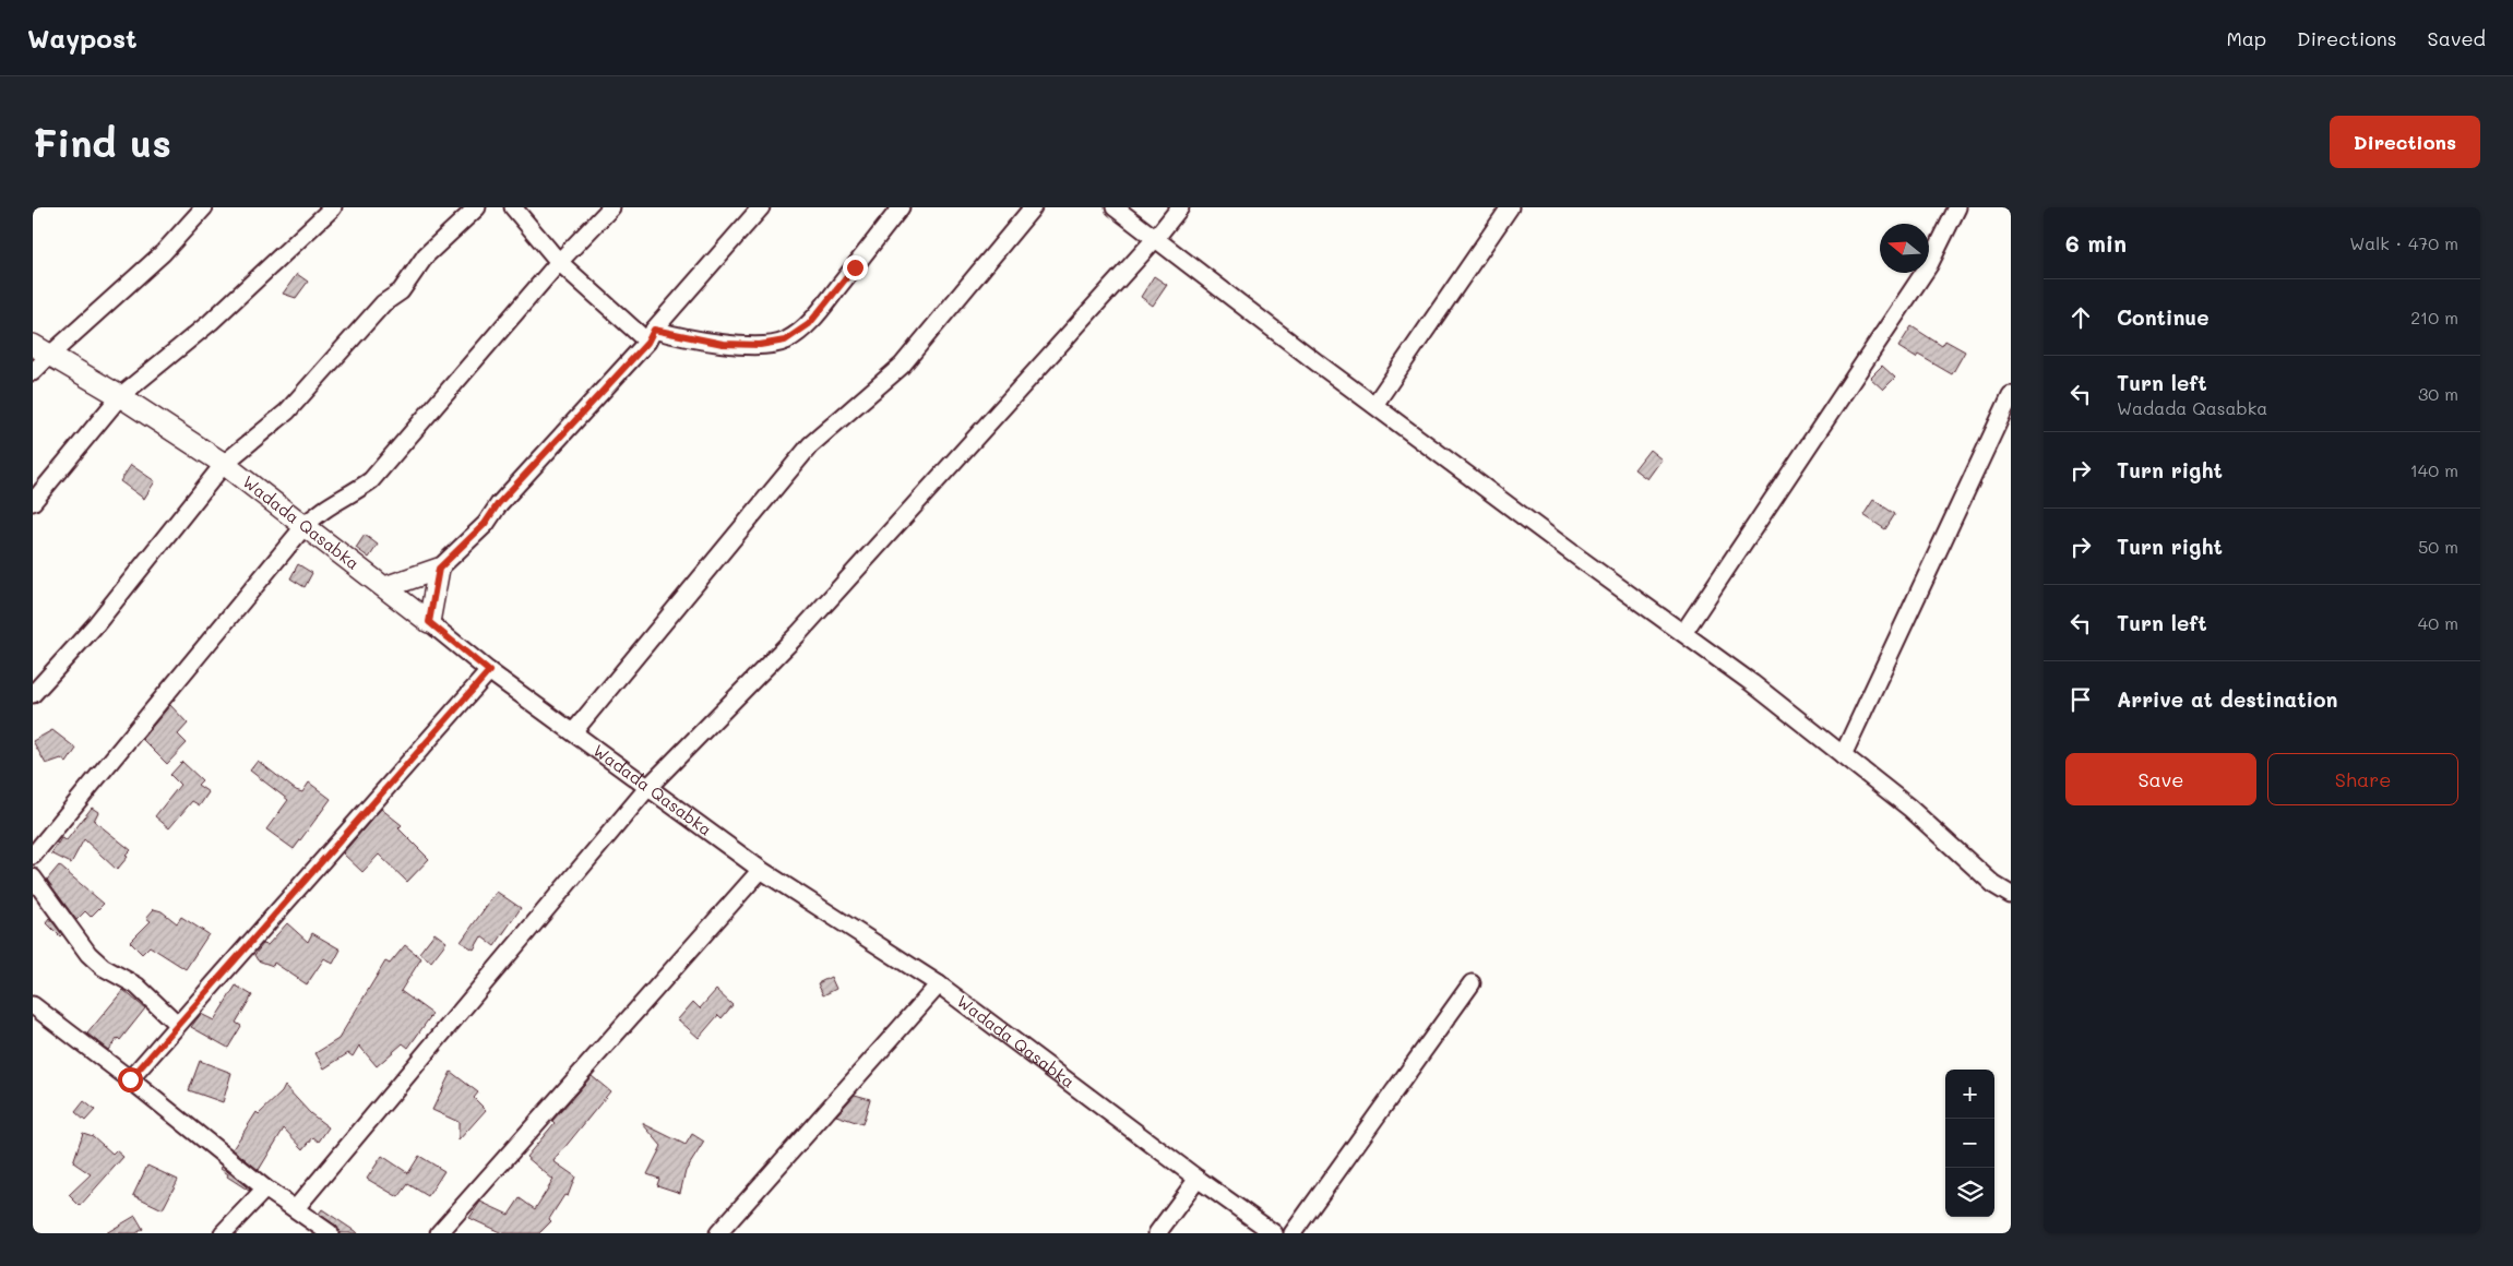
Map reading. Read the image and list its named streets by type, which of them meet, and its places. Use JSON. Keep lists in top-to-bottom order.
{
  "streets": {
    "street": ["Wadada Qasabka"]
  },
  "north": "left",
  "page": {
    "header": "Waypost",
    "nav": ["Map", "Directions", "Saved"],
    "buttons": [
      "Directions",
      ["Save", "Share"]
    ],
    "title": "Find us",
    "heading": ["6 min", "Walk · 470 m"],
    "list": [
      ["Continue", "210 m"],
      ["Turn left", "Wadada Qasabka", "30 m"],
      ["Turn right", "140 m"],
      ["Turn right", "50 m"],
      ["Turn left", "40 m"],
      "Arrive at destination"
    ],
    "map_buttons": ["+", "−"]
  }
}
